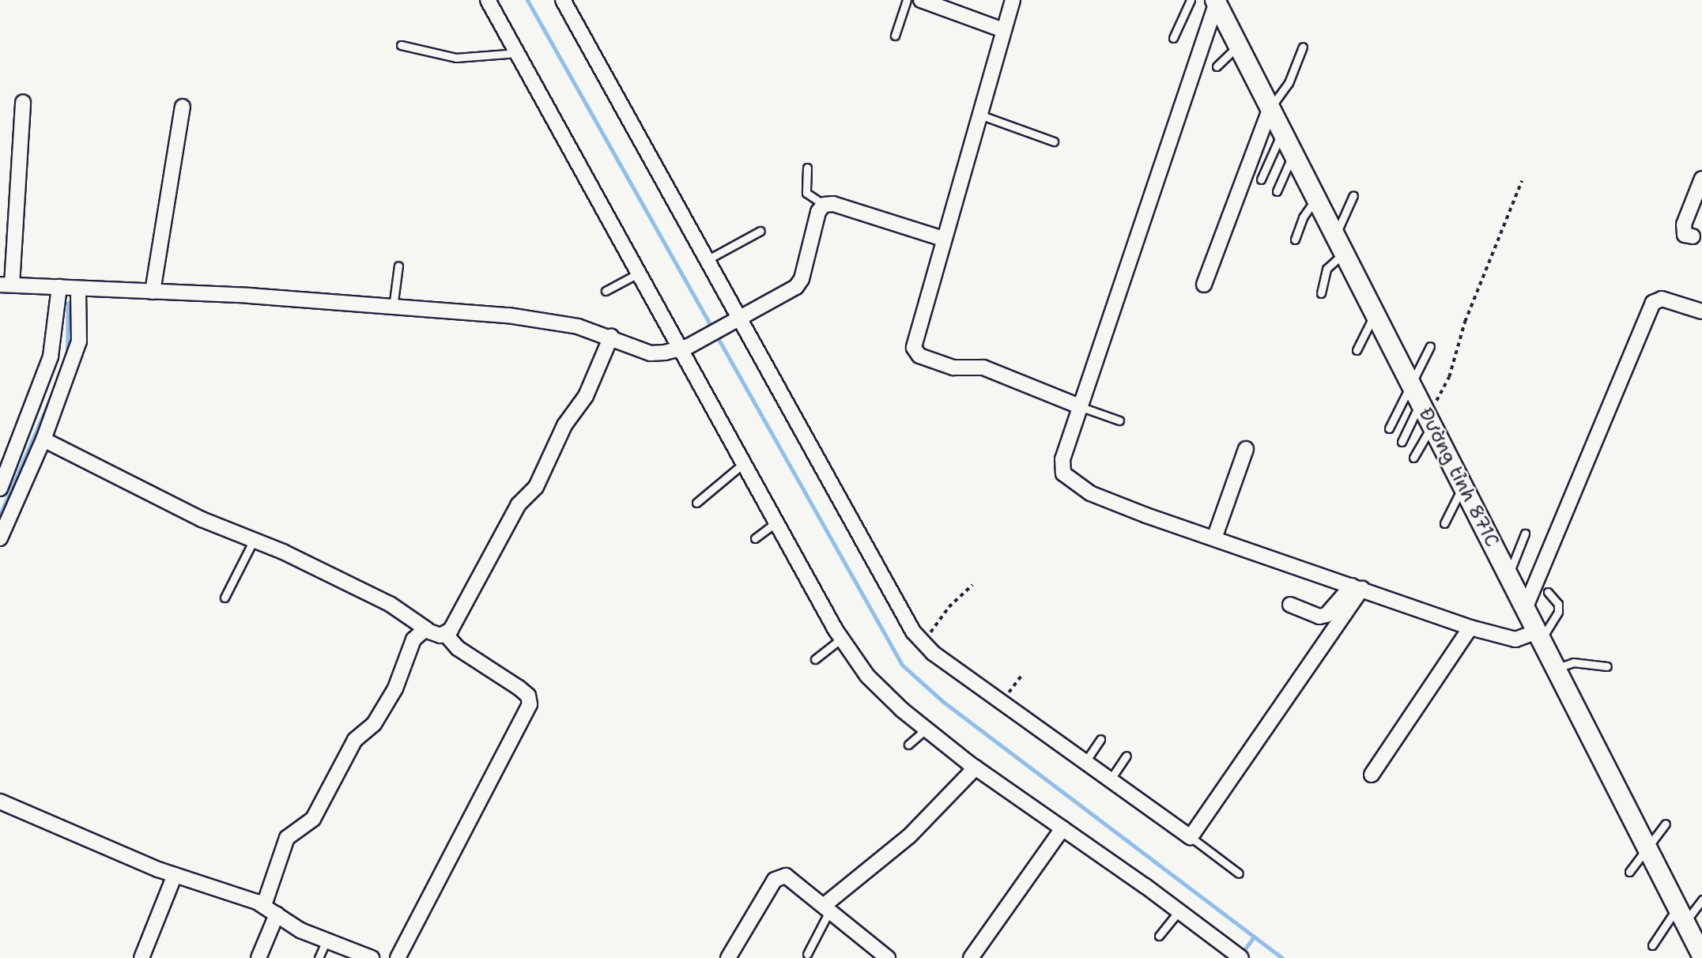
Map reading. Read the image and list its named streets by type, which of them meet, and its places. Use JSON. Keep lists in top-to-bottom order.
{
  "streets": {
    "main road": ["Đường tỉnh 871C"]
  }
}
